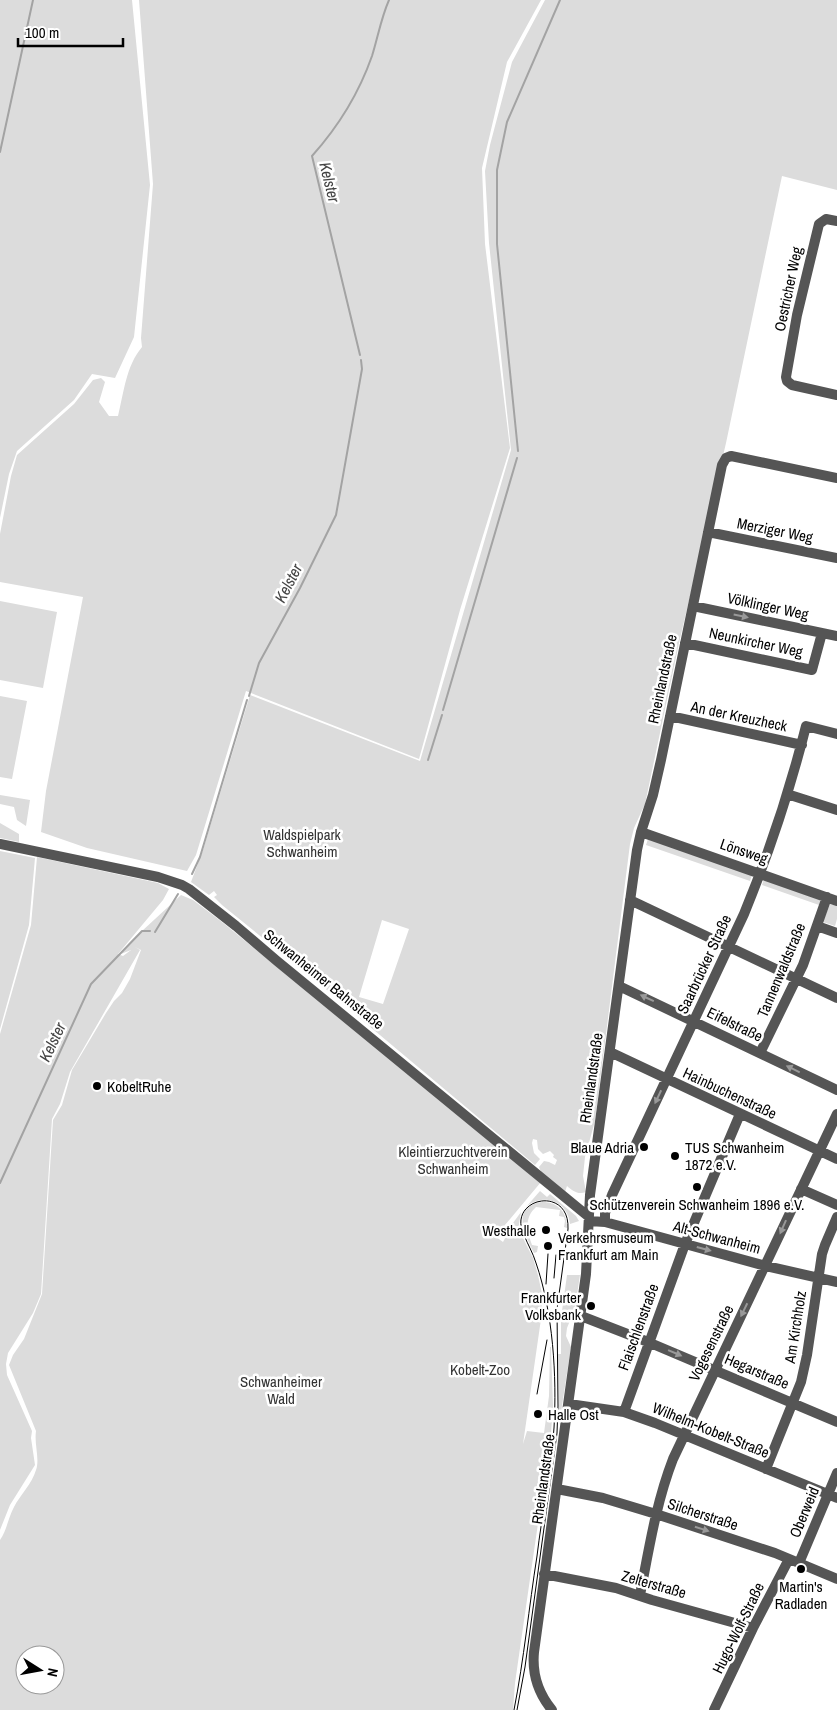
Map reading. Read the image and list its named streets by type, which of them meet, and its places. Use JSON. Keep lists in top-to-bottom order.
{
  "streets": {
    "street": [
      "Oestricher Weg",
      "Merziger Weg",
      "Völklinger Weg",
      "Neunkircher Weg",
      "Rheinlandstraße",
      "An der Kreuzheck",
      "Lönsweg",
      "Saarbrücker Straße",
      "Tannenwaldstraße",
      "Schwanheimer Bahnstraße",
      "Eifelstraße",
      "Hainbuchenstraße",
      "Alt-Schwanheim",
      "Flaischlenstraße",
      "Am Kirchholz",
      "Vogesenstraße",
      "Hegarstraße",
      "Wilhelm-Kobelt-Straße",
      "Oberweid",
      "Silcherstraße",
      "Zelterstraße",
      "Hugo-Wolf-Straße"
    ]
  },
  "crossings": [
    ["Merziger Weg", "Rheinlandstraße"],
    ["Völklinger Weg", "Neunkircher Weg"],
    ["Völklinger Weg", "Rheinlandstraße"],
    ["Neunkircher Weg", "Rheinlandstraße"],
    ["Rheinlandstraße", "An der Kreuzheck"],
    ["Rheinlandstraße", "Lönsweg"],
    ["Rheinlandstraße", "Schwanheimer Bahnstraße"],
    ["Rheinlandstraße", "Eifelstraße"],
    ["Rheinlandstraße", "Hainbuchenstraße"],
    ["Rheinlandstraße", "Alt-Schwanheim"],
    ["Rheinlandstraße", "Hegarstraße"],
    ["Rheinlandstraße", "Wilhelm-Kobelt-Straße"],
    ["Rheinlandstraße", "Silcherstraße"],
    ["Rheinlandstraße", "Zelterstraße"],
    ["An der Kreuzheck", "Saarbrücker Straße"],
    ["Lönsweg", "Saarbrücker Straße"],
    ["Lönsweg", "Tannenwaldstraße"],
    ["Saarbrücker Straße", "Eifelstraße"],
    ["Saarbrücker Straße", "Hainbuchenstraße"],
    ["Saarbrücker Straße", "Alt-Schwanheim"],
    ["Tannenwaldstraße", "Eifelstraße"],
    ["Schwanheimer Bahnstraße", "Alt-Schwanheim"],
    ["Hainbuchenstraße", "Flaischlenstraße"],
    ["Hainbuchenstraße", "Vogesenstraße"],
    ["Alt-Schwanheim", "Flaischlenstraße"],
    ["Alt-Schwanheim", "Am Kirchholz"],
    ["Alt-Schwanheim", "Vogesenstraße"],
    ["Flaischlenstraße", "Hegarstraße"],
    ["Flaischlenstraße", "Wilhelm-Kobelt-Straße"],
    ["Am Kirchholz", "Hegarstraße"],
    ["Am Kirchholz", "Wilhelm-Kobelt-Straße"],
    ["Vogesenstraße", "Hegarstraße"],
    ["Vogesenstraße", "Wilhelm-Kobelt-Straße"],
    ["Vogesenstraße", "Silcherstraße"],
    ["Vogesenstraße", "Zelterstraße"],
    ["Wilhelm-Kobelt-Straße", "Oberweid"],
    ["Oberweid", "Silcherstraße"],
    ["Oberweid", "Hugo-Wolf-Straße"],
    ["Silcherstraße", "Hugo-Wolf-Straße"],
    ["Zelterstraße", "Hugo-Wolf-Straße"]
  ],
  "one_way": ["Völklinger Weg", "Vogesenstraße", "Silcherstraße"],
  "water": ["Kelster"],
  "parks": [
    "Waldspielpark Schwanheim",
    "Kleintierzuchtverein Schwanheim",
    "Kobelt-Zoo",
    "Schwanheimer Wald"
  ],
  "places": [
    "KobeltRuhe",
    "Blaue Adria",
    "TUS Schwanheim 1872 e.V.",
    "Schützenverein Schwanheim 1896 e.V.",
    "Westhalle",
    "Verkehrsmuseum Frankfurt am Main",
    "Frankfurter Volksbank",
    "Halle Ost",
    "Martin's Radladen"
  ],
  "scale_bar": "100 m",
  "north": "right"
}
